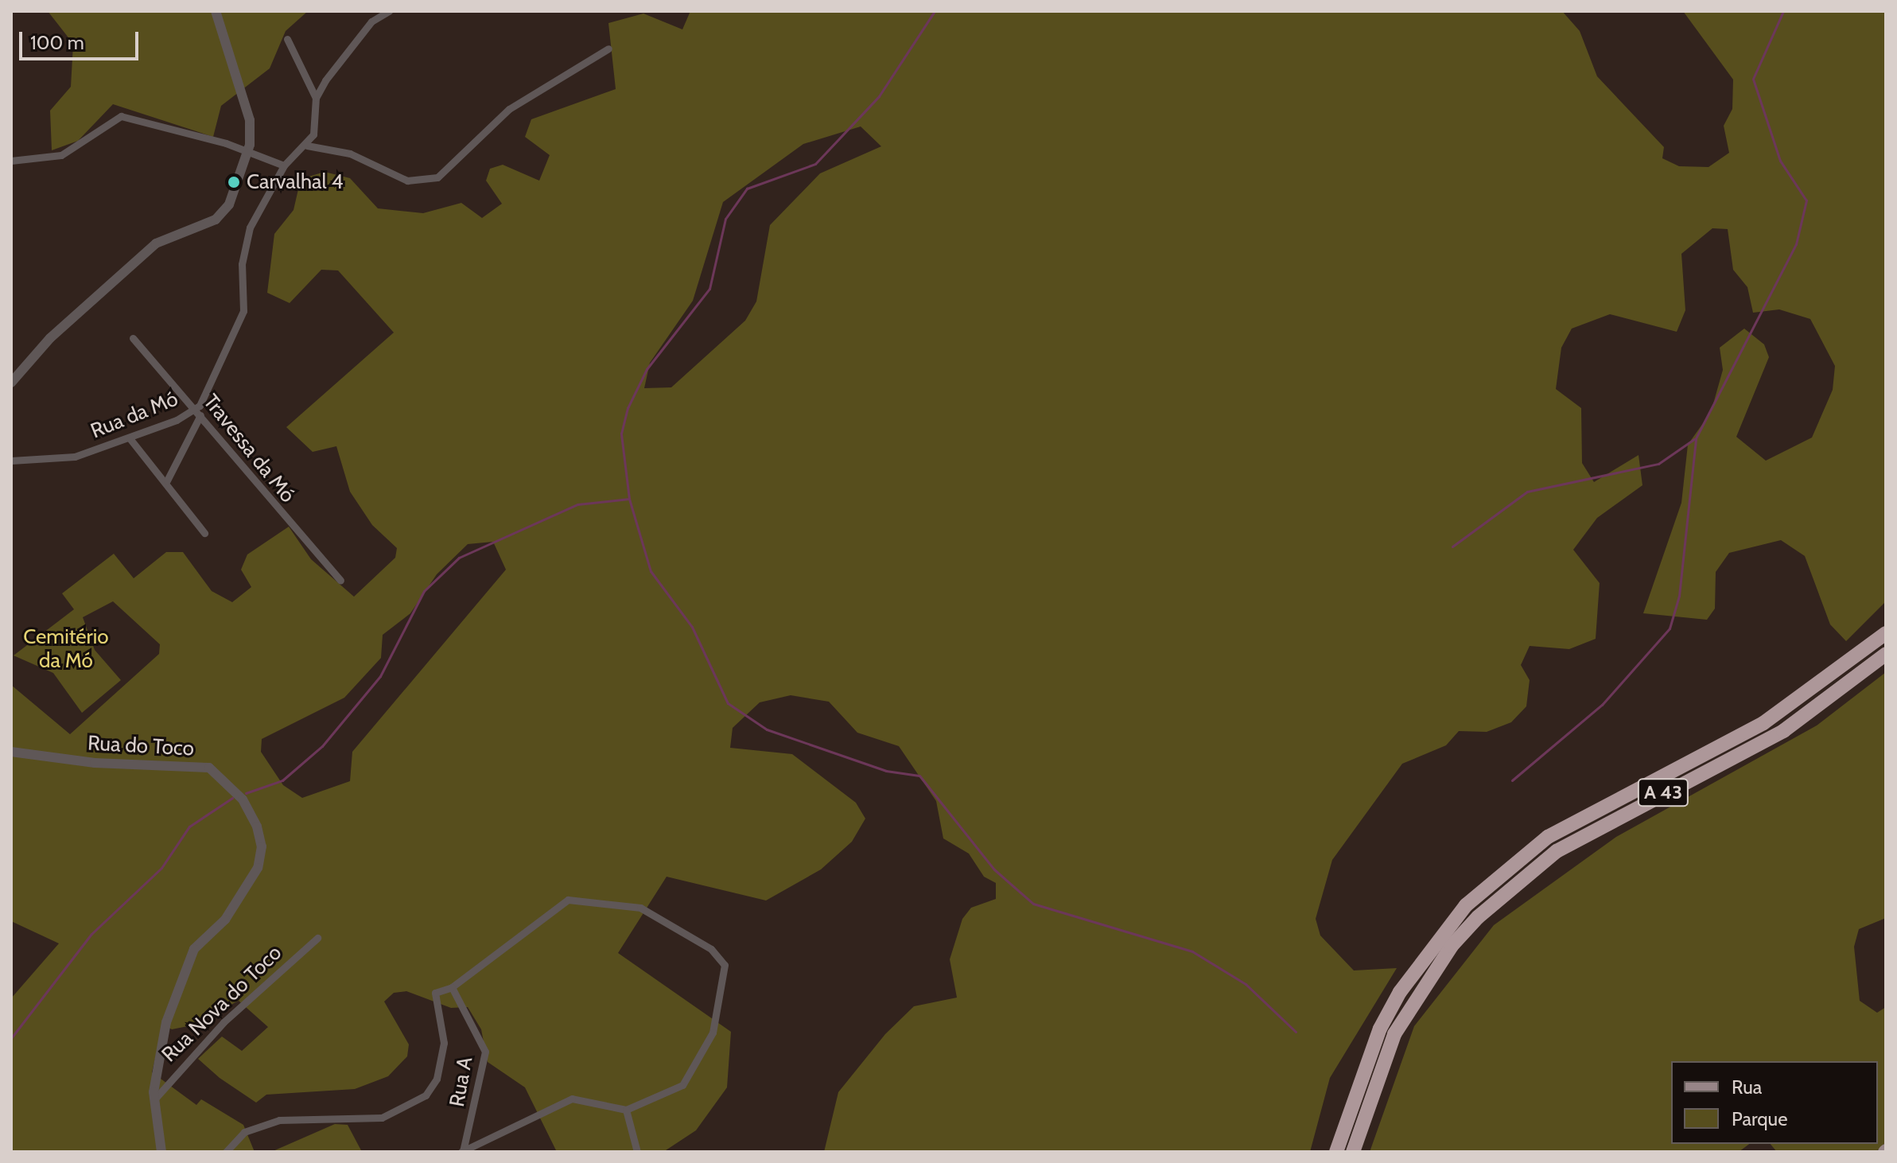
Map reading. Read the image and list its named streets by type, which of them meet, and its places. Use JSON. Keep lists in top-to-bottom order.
{
  "streets": {
    "highway": ["A 43"],
    "street": [
      "Rua da Mó",
      "Travessa da Mó",
      "Rua do Toco",
      "Rua Nova do Toco",
      "Rua A"
    ]
  },
  "crossings": [
    ["Rua da Mó", "Travessa da Mó"],
    ["Rua do Toco", "Rua Nova do Toco"]
  ],
  "parks": ["Cemitério da Mó"],
  "places": ["Carvalhal 4"],
  "legend": ["Rua", "Parque"],
  "scale_bar": "100 m"
}
